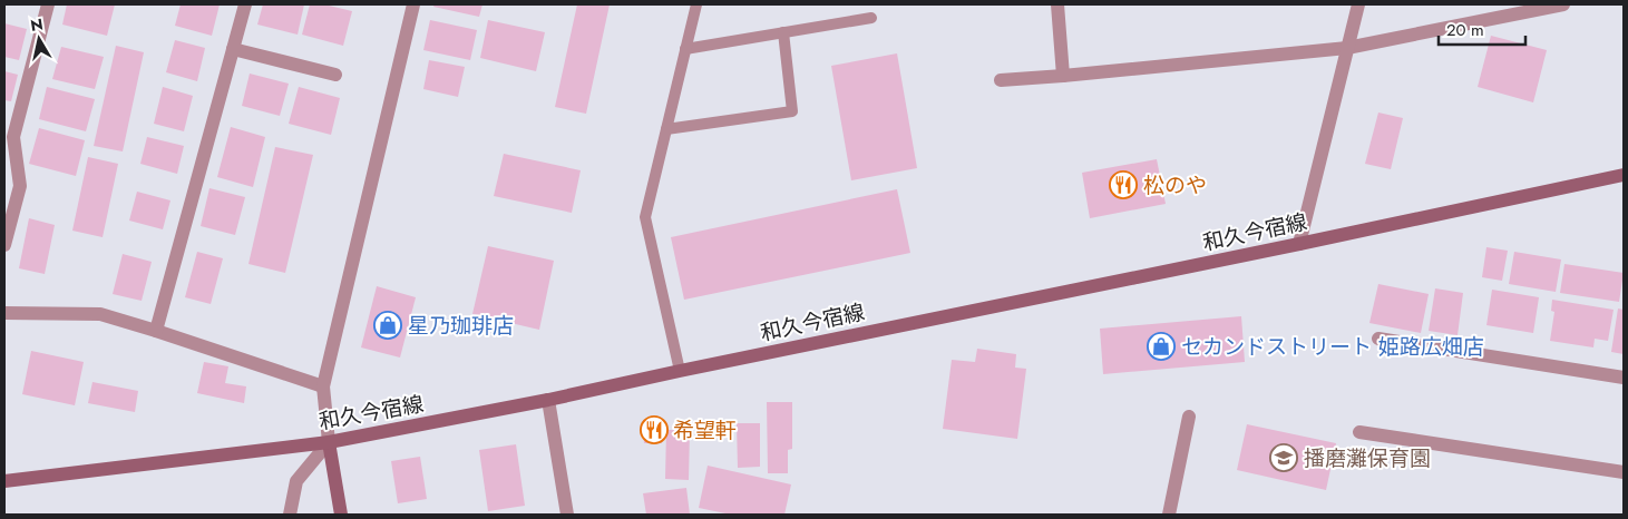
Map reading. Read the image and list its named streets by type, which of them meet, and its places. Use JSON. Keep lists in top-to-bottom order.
{
  "streets": {
    "main road": ["和久今宿線"]
  },
  "places": {
    "restaurant": ["松のや", "希望軒"],
    "shop": ["星乃珈琲店", "セカンドストリート 姫路広畑店"],
    "school or university": ["播磨灘保育園"]
  },
  "scale_bar": "20 m",
  "north": "top"
}
